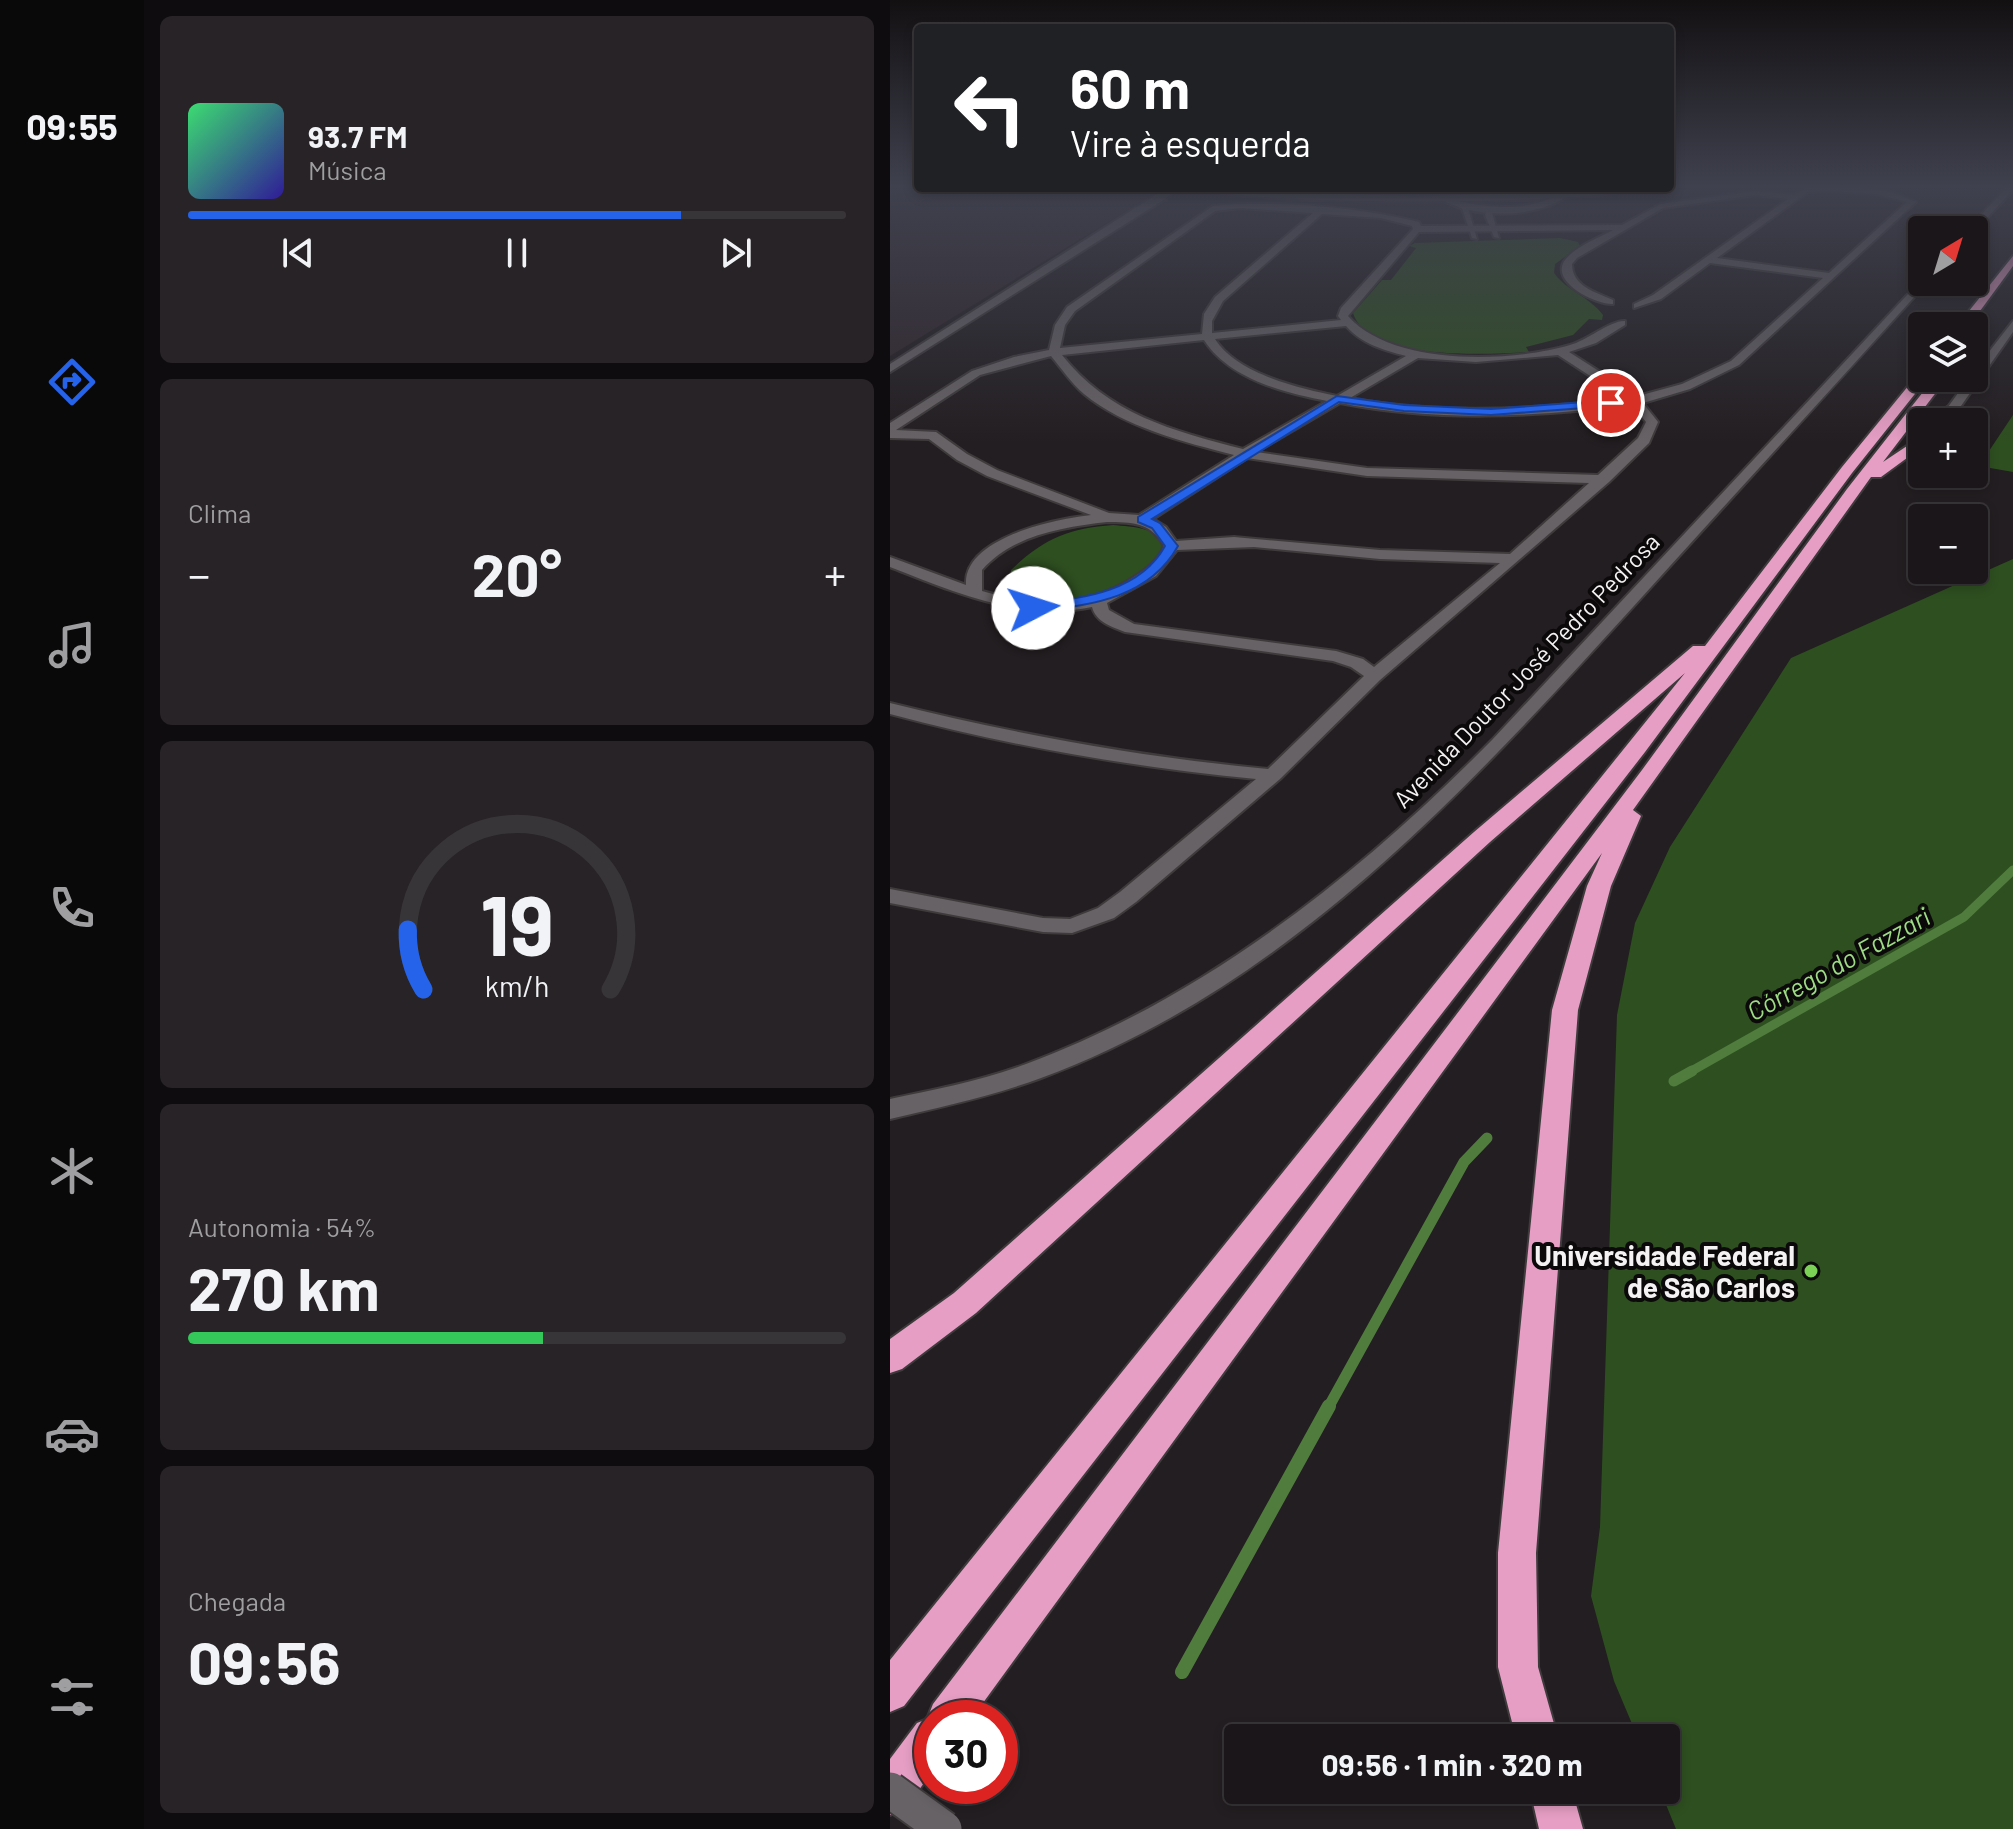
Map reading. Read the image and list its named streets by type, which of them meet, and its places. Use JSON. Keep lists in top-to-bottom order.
{
  "streets": {
    "street": ["Avenida Doutor José Pedro Pedrosa"]
  },
  "water": ["Córrego do Fazzari"],
  "places": ["Universidade Federal de São Carlos"],
  "north": "top right",
  "page": {
    "tabs": "09:55",
    "turn": ["60 m", "Vire à esquerda"],
    "song": ["93.7 FM", "Música"],
    "map_buttons": ["+", "−"],
    "tile": [
      "Clima",
      ["Autonomia · 54%", "270 km"],
      ["Chegada", "09:56"]
    ],
    "heat": ["−", "20°", "+"],
    "limit": "30",
    "trip": "09:56 · 1 min · 320 m",
    "gauge": ["19", "km/h"]
  }
}
